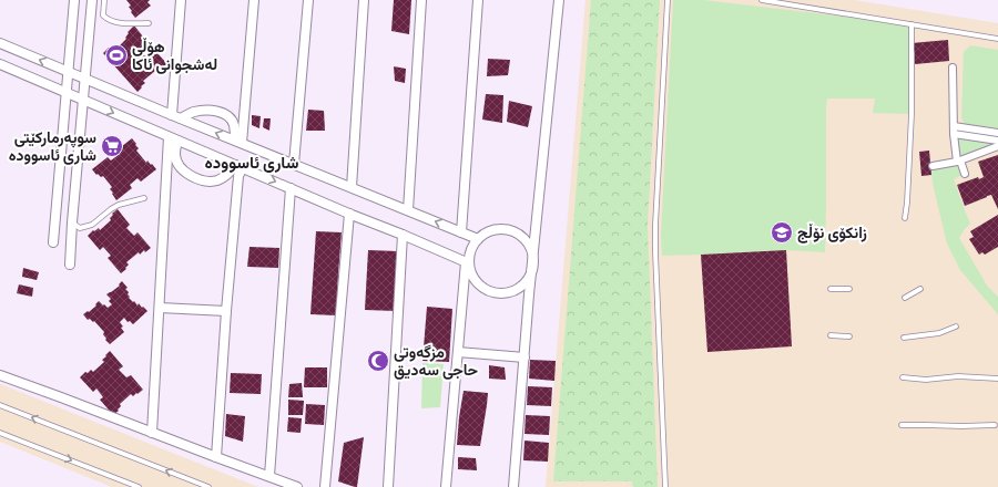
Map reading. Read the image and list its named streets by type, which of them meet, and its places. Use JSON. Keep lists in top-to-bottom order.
{
  "districts": ["شاری ئاسوودە"],
  "places": {
    "sports": ["هۆڵی لەشجوانی ئاکا"],
    "supermarket": ["سوپەرمارکێتی شاری ئاسوودە"],
    "school or university": ["زانکۆی نۆڵج"],
    "mosque": ["مزگەوتی حاجی سەدیق"]
  }
}
